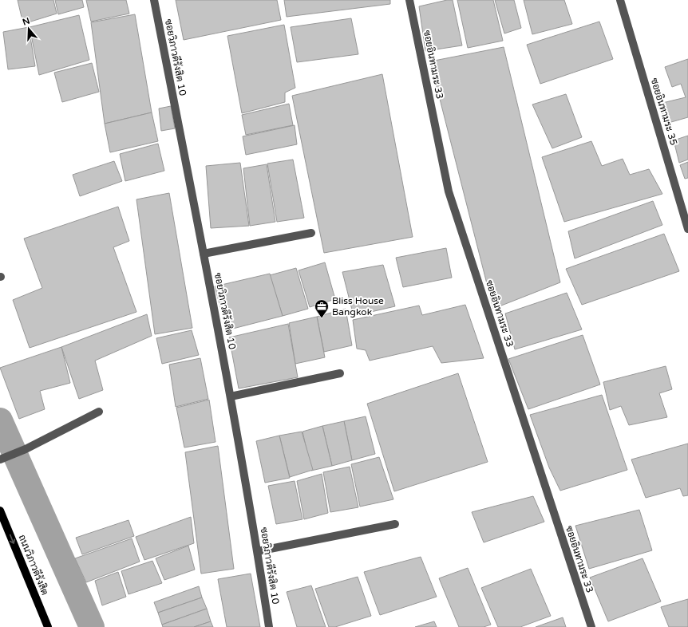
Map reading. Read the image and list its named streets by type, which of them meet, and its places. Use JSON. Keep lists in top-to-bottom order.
{
  "streets": {
    "main road": ["ถนนวิภาวดีรังสิต"],
    "street": ["ซอยวิภาวดีรังสิต 10", "ซอยอินทามระ 33", "ซอยอินทามระ 35"]
  },
  "one_way": ["ถนนวิภาวดีรังสิต"],
  "places": {
    "office": ["Bliss House Bangkok"]
  },
  "north": "top"
}
